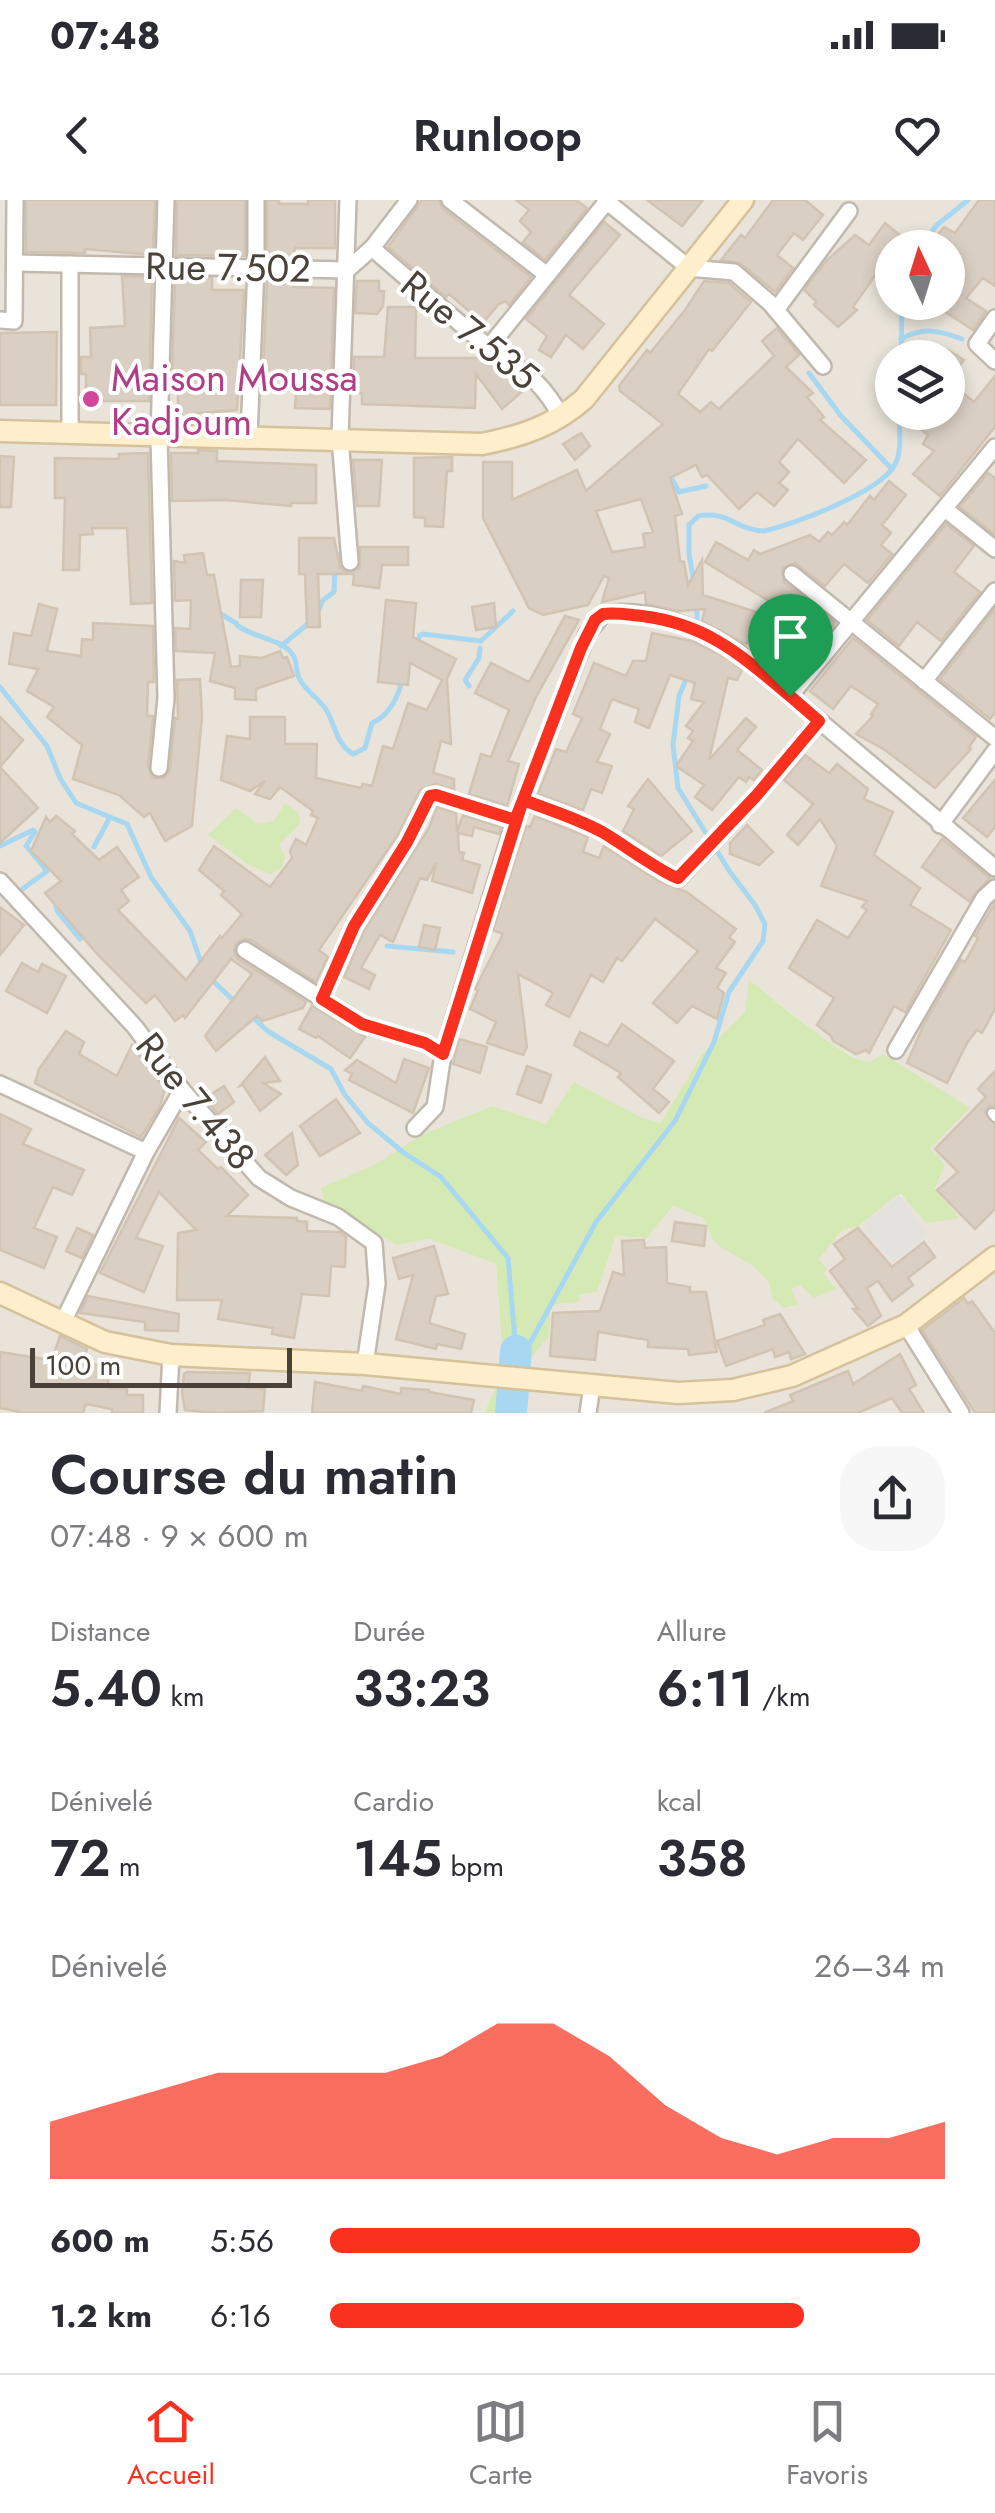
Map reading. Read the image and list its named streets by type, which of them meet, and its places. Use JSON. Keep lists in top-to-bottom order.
{
  "streets": {
    "street": ["Rue 7.502", "Rue 7.535", "Rue 7.438"]
  },
  "crossings": [
    ["Rue 7.502", "Rue 7.535"]
  ],
  "places": ["Maison Moussa Kadjoum"],
  "scale_bar": "100 m",
  "north": "top",
  "page": {
    "status": "07:48",
    "header": "Runloop",
    "scale": "100 m",
    "heading": ["Course du matin", "07:48 · 9 × 600 m"],
    "stats": [
      ["Distance", "5.40 km"],
      ["Durée", "33:23"],
      ["Allure", "6:11 /km"],
      ["Dénivelé", "72 m"],
      ["Cardio", "145 bpm"],
      ["kcal", "358"]
    ],
    "chart": ["Dénivelé", "26–34 m"],
    "list": [
      {
        "name": "600 m",
        "note": "5:56"
      },
      {
        "name": "1.2 km",
        "note": "6:16"
      }
    ],
    "tabs": ["Accueil", "Carte", "Favoris"]
  }
}
